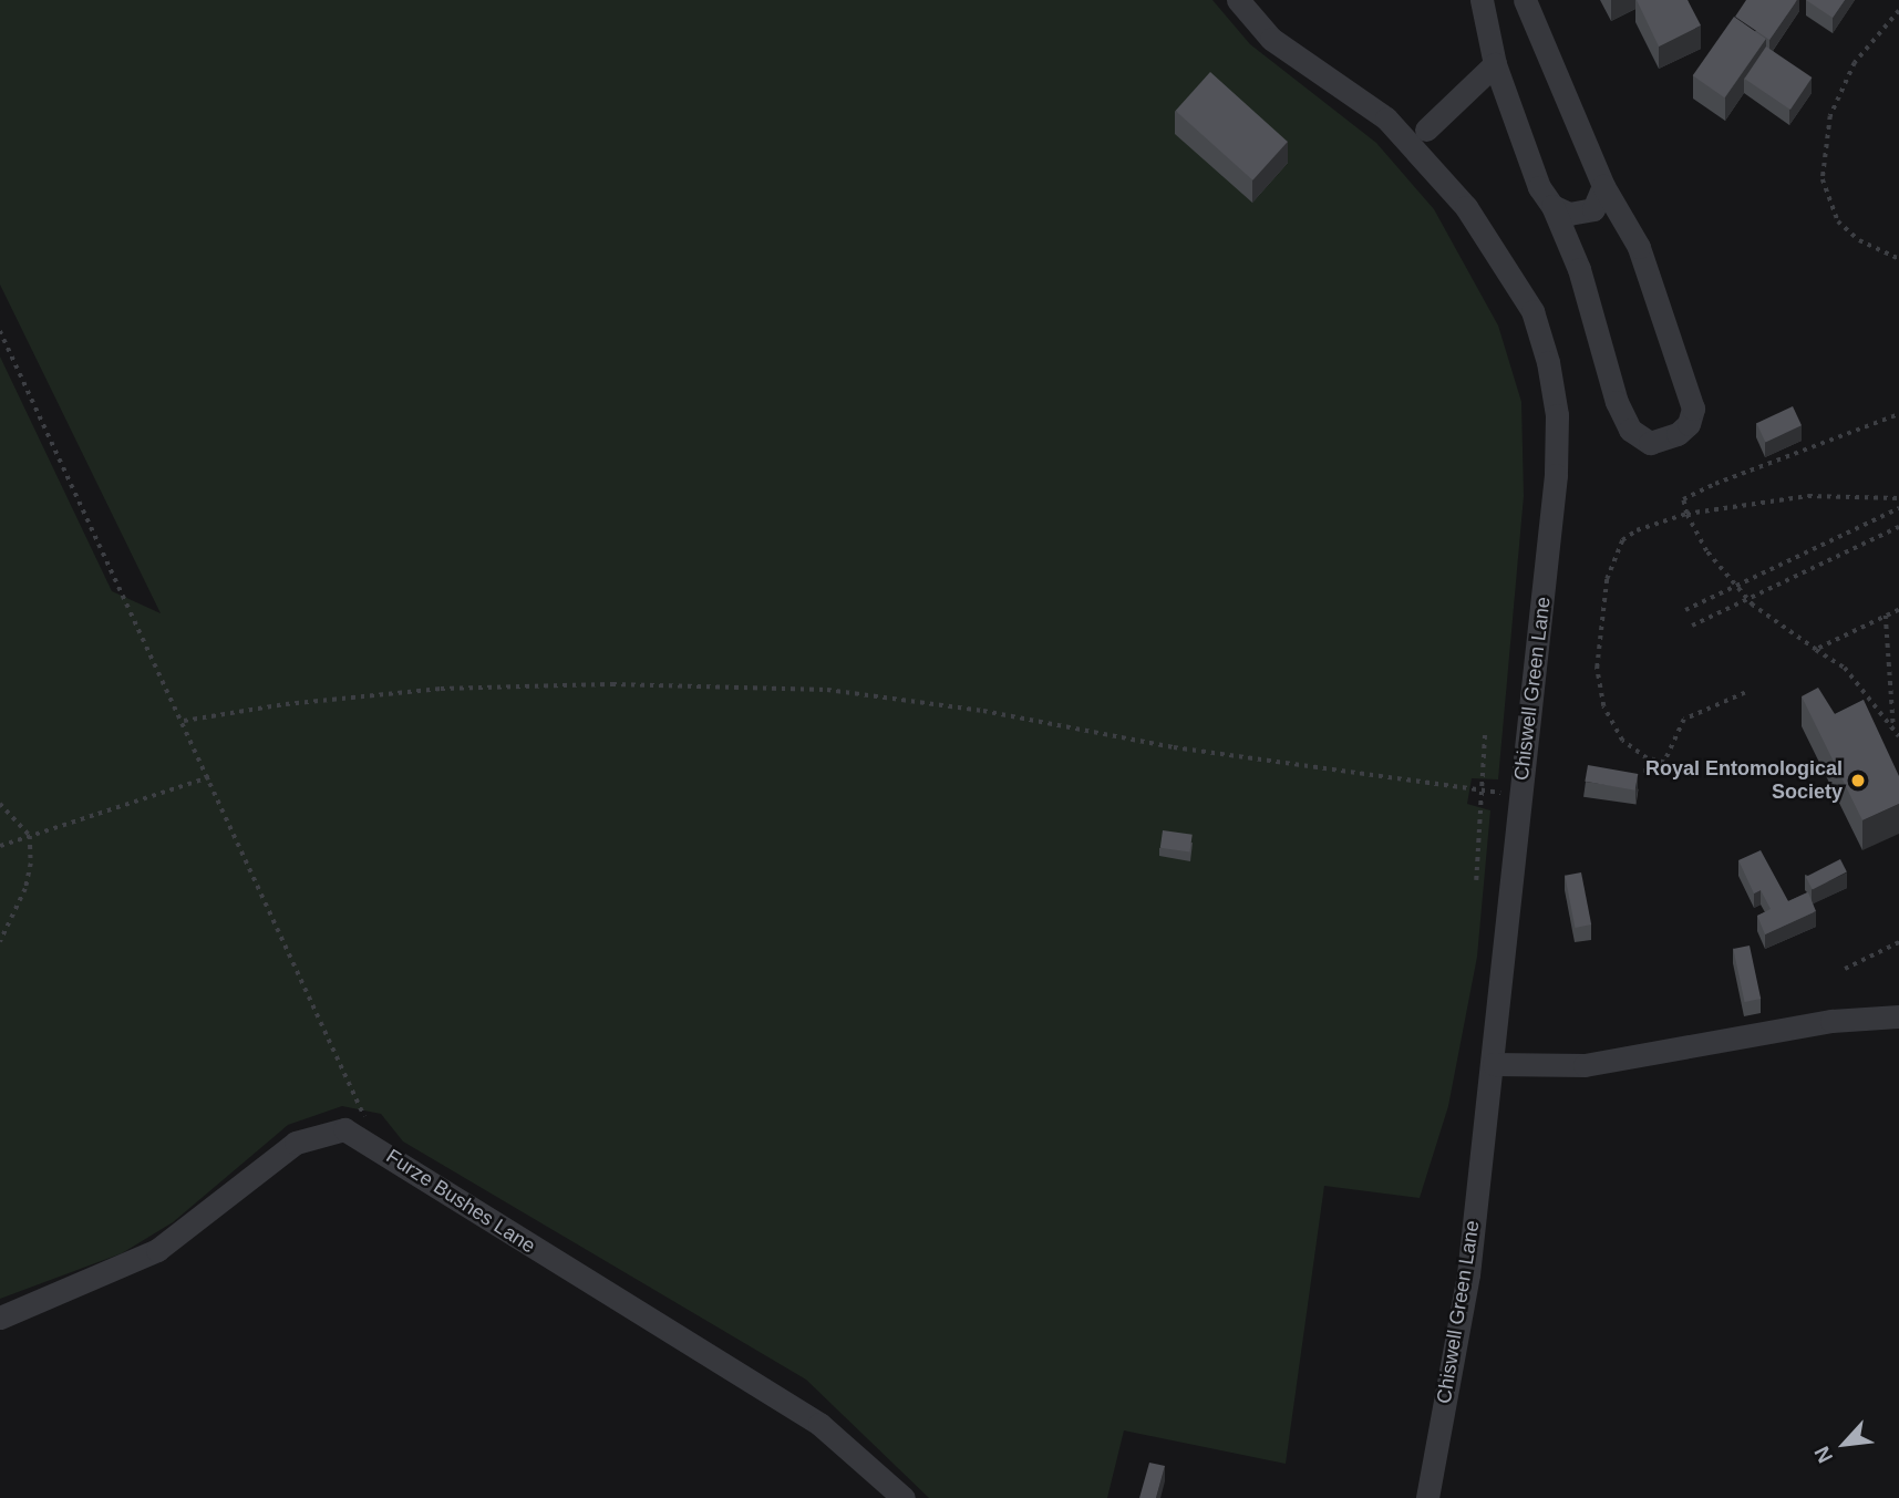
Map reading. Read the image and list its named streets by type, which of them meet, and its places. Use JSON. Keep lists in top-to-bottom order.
{
  "streets": {
    "street": ["Chiswell Green Lane", "Furze Bushes Lane"]
  },
  "places": ["Royal Entomological Society"],
  "north": "bottom left"
}
